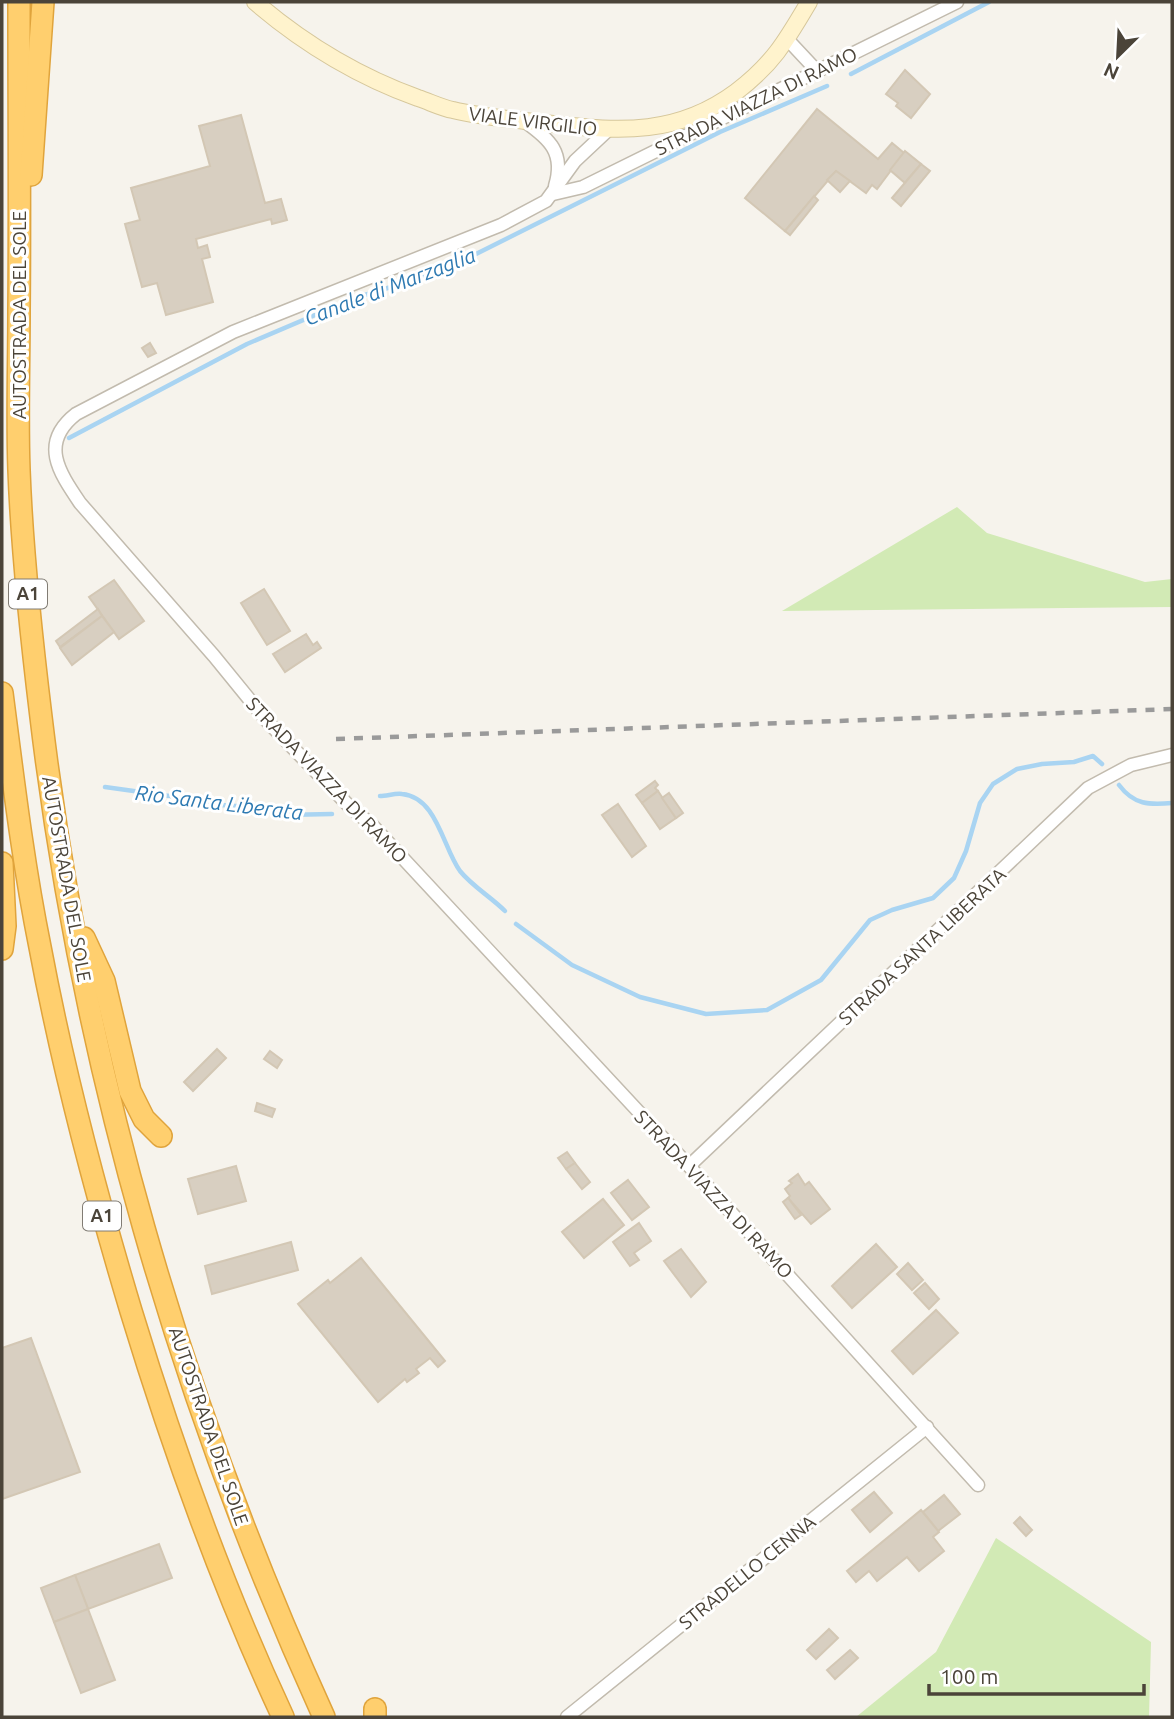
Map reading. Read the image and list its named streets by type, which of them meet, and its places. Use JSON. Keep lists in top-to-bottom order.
{
  "streets": {
    "highway": ["AUTOSTRADA DEL SOLE", "A1"],
    "street": [
      "STRADA VIAZZA DI RAMO",
      "VIALE VIRGILIO",
      "STRADA SANTA LIBERATA",
      "STRADELLO CENNA"
    ]
  },
  "crossings": [
    ["STRADA VIAZZA DI RAMO", "VIALE VIRGILIO"],
    ["STRADA VIAZZA DI RAMO", "STRADA SANTA LIBERATA"],
    ["STRADA VIAZZA DI RAMO", "STRADELLO CENNA"]
  ],
  "water": ["Canale di Marzaglia", "Rio Santa Liberata"],
  "scale_bar": "100 m",
  "north": "bottom left"
}
